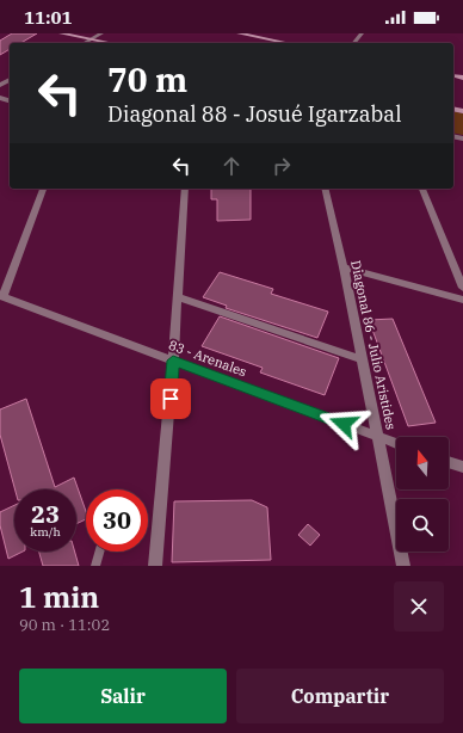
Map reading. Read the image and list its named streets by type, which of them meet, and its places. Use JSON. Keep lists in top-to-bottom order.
{
  "streets": {
    "street": ["Diagonal 86 - Julio Aristides", "83 - Arenales"]
  },
  "crossings": [
    ["Diagonal 86 - Julio Aristides", "83 - Arenales"]
  ],
  "north": "top",
  "page": {
    "status": "11:01",
    "turn": ["70 m", "Diagonal 88 - Josué Igarzabal"],
    "speed": "23 km/h",
    "limit": "30",
    "heading": ["1 min", "90 m · 11:02"],
    "buttons": ["Salir", "Compartir"]
  }
}
